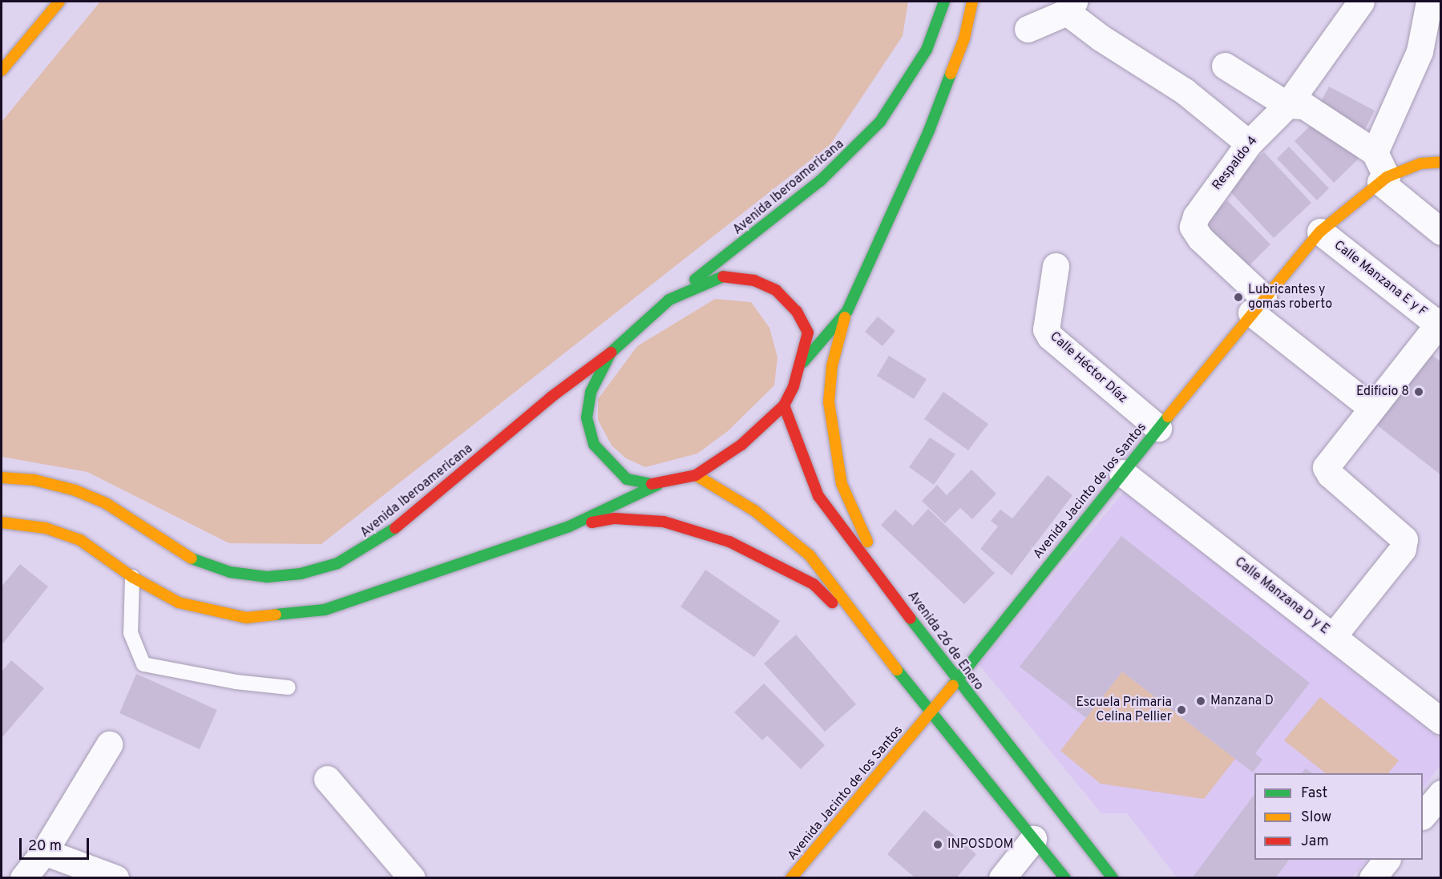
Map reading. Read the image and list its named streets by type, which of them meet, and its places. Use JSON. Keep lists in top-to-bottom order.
{
  "streets": {
    "street": [
      "Respaldo 4",
      "Avenida Iberoamericana",
      "Calle Manzana E y F",
      "Calle Héctor Díaz",
      "Avenida Jacinto de los Santos",
      "Calle Manzana D y E",
      "Avenida 26 de Enero"
    ]
  },
  "crossings": [
    ["Respaldo 4", "Avenida Jacinto de los Santos"],
    ["Calle Manzana E y F", "Avenida Jacinto de los Santos"],
    ["Calle Héctor Díaz", "Avenida Jacinto de los Santos"],
    ["Avenida Jacinto de los Santos", "Calle Manzana D y E"],
    ["Avenida Jacinto de los Santos", "Avenida 26 de Enero"]
  ],
  "places": [
    "Lubricantes y gomas roberto",
    "Edificio 8",
    "Manzana D",
    "Escuela Primaria Celina Pellier",
    "INPOSDOM"
  ],
  "legend": ["Fast", "Slow", "Jam"],
  "scale_bar": "20 m"
}
